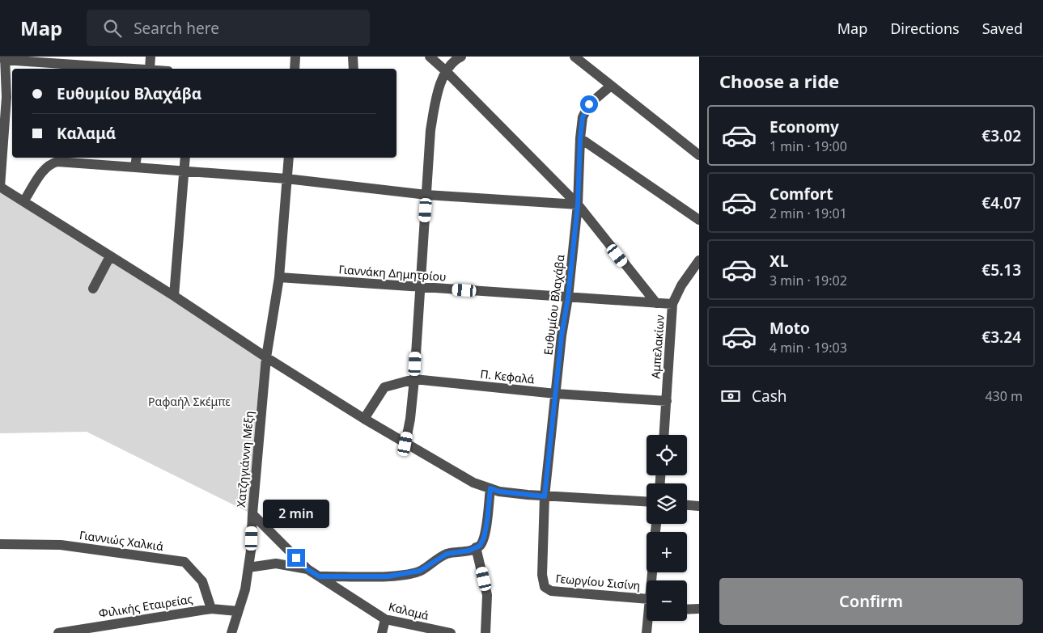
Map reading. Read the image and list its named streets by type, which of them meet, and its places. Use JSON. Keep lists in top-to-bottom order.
{
  "streets": {
    "street": [
      "Γιαννάκη Δημητρίου",
      "Ευθυμίου Βλαχάβα",
      "Αμπελακίων",
      "Π. Κεφαλά",
      "Χατζηγιάννη Μέξη",
      "Γιαννιώς Χαλκιά",
      "Γεωργίου Σισίνη",
      "Φιλικής Εταιρείας",
      "Καλαμά"
    ]
  },
  "crossings": [
    ["Γιαννάκη Δημητρίου", "Ευθυμίου Βλαχάβα"],
    ["Γιαννάκη Δημητρίου", "Αμπελακίων"],
    ["Γιαννάκη Δημητρίου", "Χατζηγιάννη Μέξη"],
    ["Ευθυμίου Βλαχάβα", "Π. Κεφαλά"],
    ["Ευθυμίου Βλαχάβα", "Γεωργίου Σισίνη"],
    ["Αμπελακίων", "Π. Κεφαλά"],
    ["Χατζηγιάννη Μέξη", "Φιλικής Εταιρείας"],
    ["Χατζηγιάννη Μέξη", "Καλαμά"],
    ["Γιαννιώς Χαλκιά", "Φιλικής Εταιρείας"]
  ],
  "parks": ["Ραφαήλ Σκέμπε"],
  "page": {
    "header": "Map",
    "search": "Search here",
    "nav": ["Map", "Directions", "Saved"],
    "heading": "Choose a ride",
    "banner": ["Ευθυμίου Βλαχάβα", "Καλαμά"],
    "list": [
      {
        "name": "Economy",
        "note": "1 min · 19:00",
        "value": "€3.02"
      },
      {
        "name": "Comfort",
        "note": "2 min · 19:01",
        "value": "€4.07"
      },
      {
        "name": "XL",
        "note": "3 min · 19:02",
        "value": "€5.13"
      },
      {
        "name": "Moto",
        "note": "4 min · 19:03",
        "value": "€3.24"
      }
    ],
    "pay": ["Cash", "430 m"],
    "map_buttons": ["+", "−"],
    "bubble": "2 min",
    "buttons": "Confirm"
  }
}
